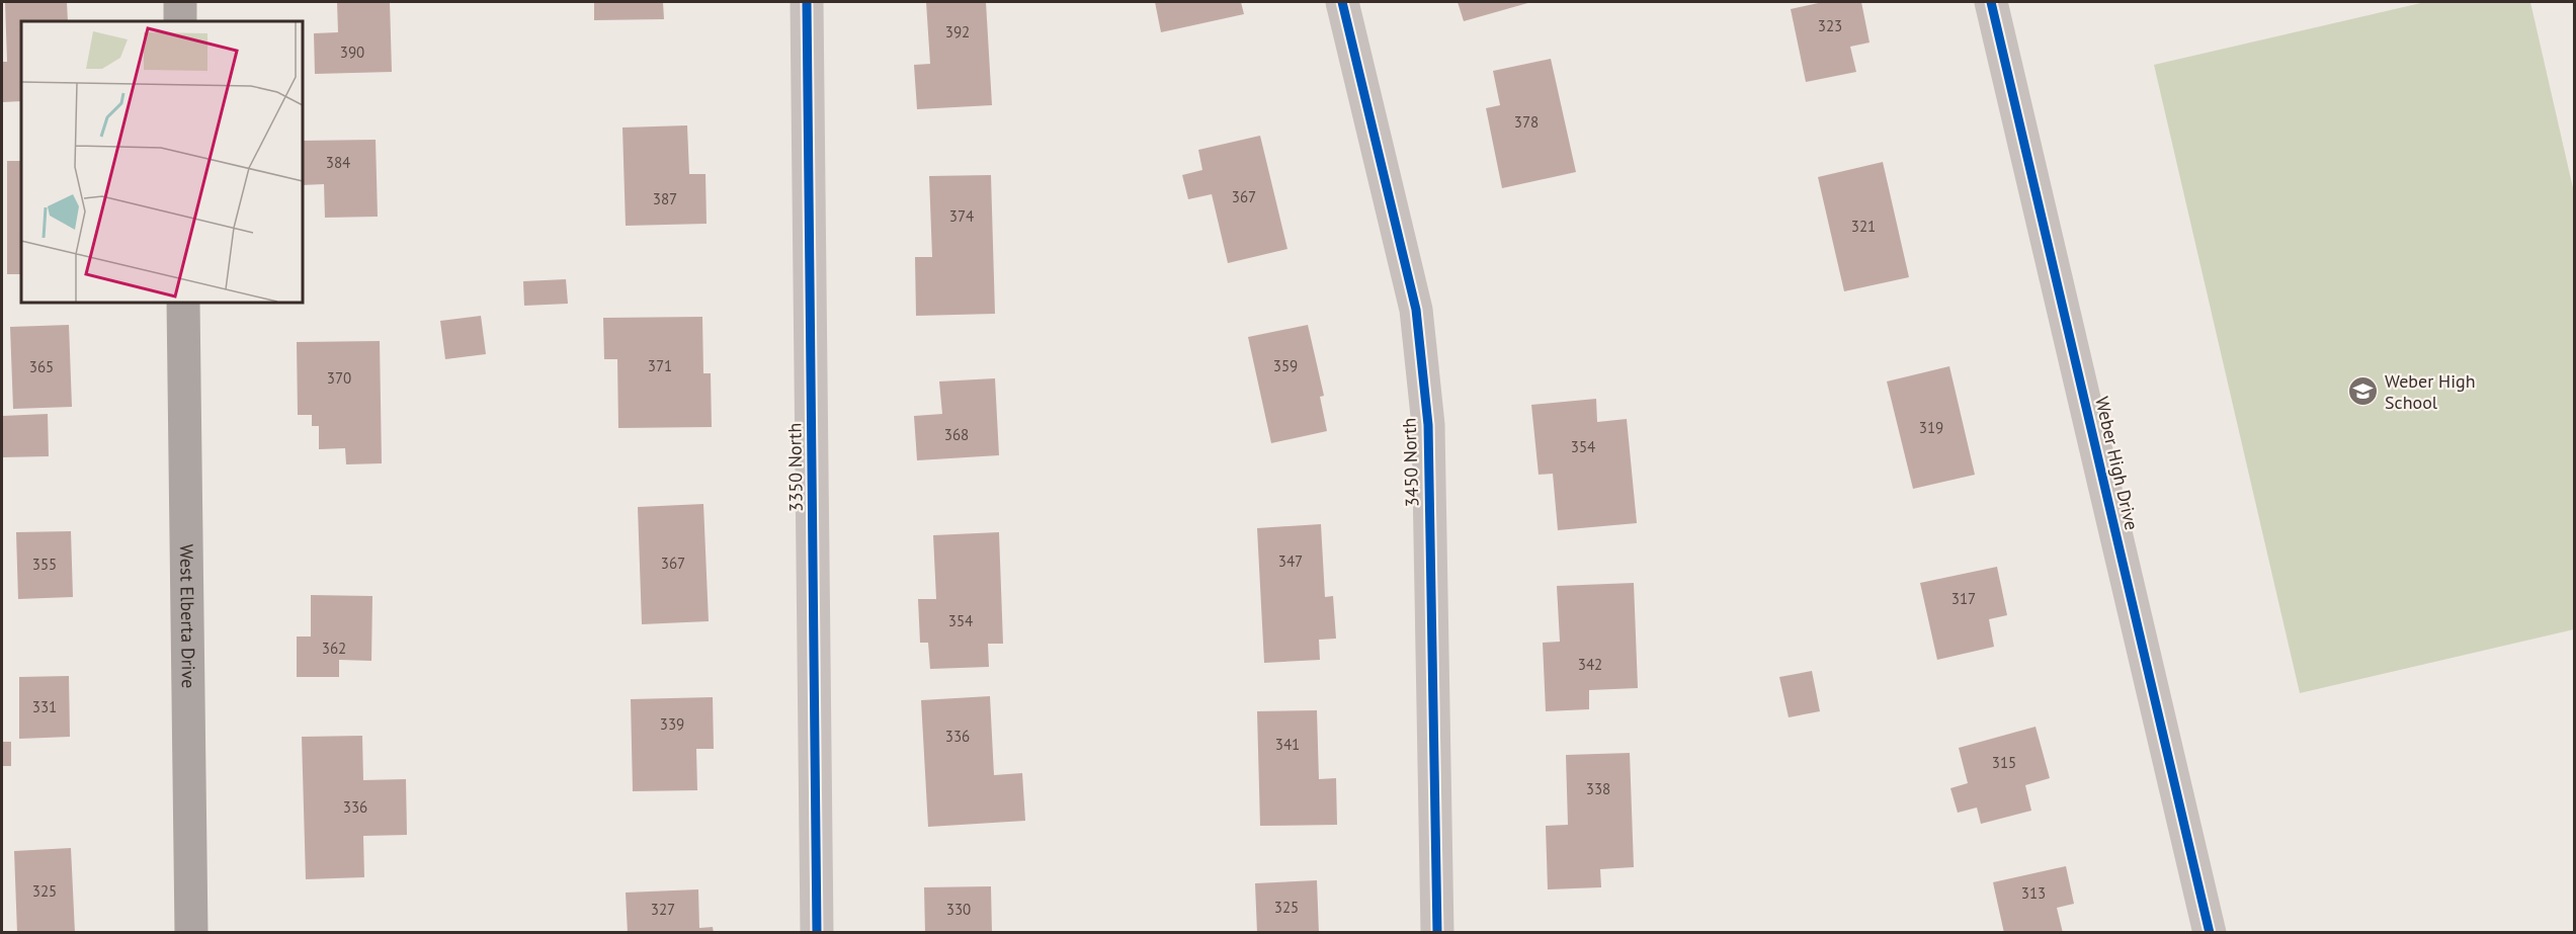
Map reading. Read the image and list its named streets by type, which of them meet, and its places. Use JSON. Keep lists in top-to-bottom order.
{
  "streets": {
    "main road": ["West Elberta Drive"],
    "street": ["3450 North", "Weber High Drive", "3350 North"]
  },
  "places": {
    "school or university": ["Weber High School"]
  },
  "house_numbers": [
    "323",
    "392",
    "390",
    "378",
    "384",
    "367",
    "387",
    "374",
    "321",
    "371",
    "359",
    "365",
    "370",
    "319",
    "368",
    "354",
    "347",
    "367",
    "355",
    "317",
    "354",
    "362",
    "342",
    "331",
    "339",
    "336",
    "341",
    "315",
    "338",
    "336",
    "325",
    "313",
    "325",
    "327",
    "330"
  ]
}
